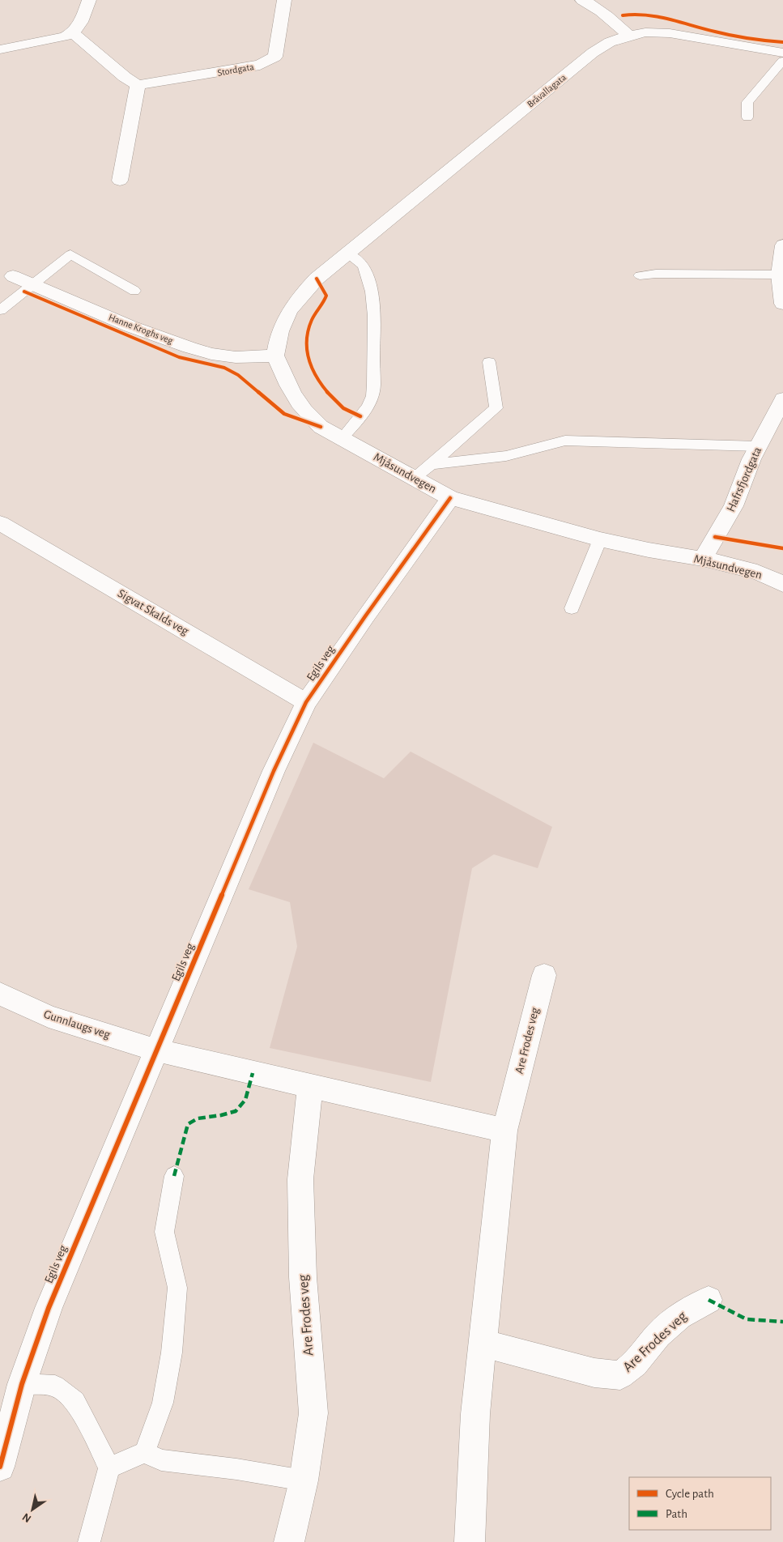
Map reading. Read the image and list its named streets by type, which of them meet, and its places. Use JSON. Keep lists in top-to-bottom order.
{
  "streets": {
    "street": [
      "Stordgata",
      "Bråvallagata",
      "Hanne Kroghs veg",
      "Mjåsundvegen",
      "Hafrsfjordgata",
      "Sigvat Skalds veg",
      "Egils veg",
      "Gunnlaugs veg",
      "Are Frodes veg"
    ]
  },
  "crossings": [
    ["Bråvallagata", "Hanne Kroghs veg"],
    ["Bråvallagata", "Mjåsundvegen"],
    ["Hanne Kroghs veg", "Mjåsundvegen"],
    ["Mjåsundvegen", "Hafrsfjordgata"],
    ["Mjåsundvegen", "Egils veg"],
    ["Sigvat Skalds veg", "Egils veg"],
    ["Egils veg", "Gunnlaugs veg"]
  ],
  "legend": ["Cycle path", "Path"],
  "north": "bottom left"
}
